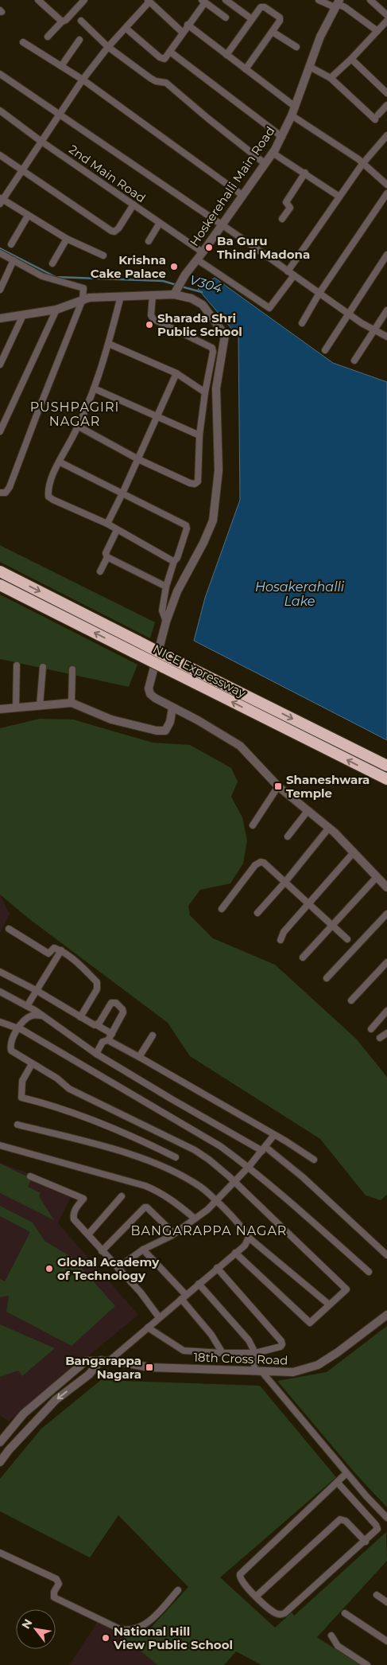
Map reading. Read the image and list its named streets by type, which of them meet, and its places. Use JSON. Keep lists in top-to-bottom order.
{
  "streets": {
    "highway": ["NICE Expressway"],
    "street": ["2nd Main Road", "Hoskerehalli Main Road", "18th Cross Road"]
  },
  "crossings": [
    ["2nd Main Road", "Hoskerehalli Main Road"]
  ],
  "districts": ["PUSHPAGIRI NAGAR", "BANGARAPPA NAGAR"],
  "water": ["V304", "Hosakerahalli Lake"],
  "places": {
    "other": [
      "Ba Guru Thindi Madona",
      "Krishna Cake Palace",
      "Sharada Shri Public School",
      "Global Academy of Technology",
      "National Hill View Public School"
    ],
    "transit": ["Shaneshwara Temple", "Bangarappa Nagara"]
  },
  "north": "top left"
}
